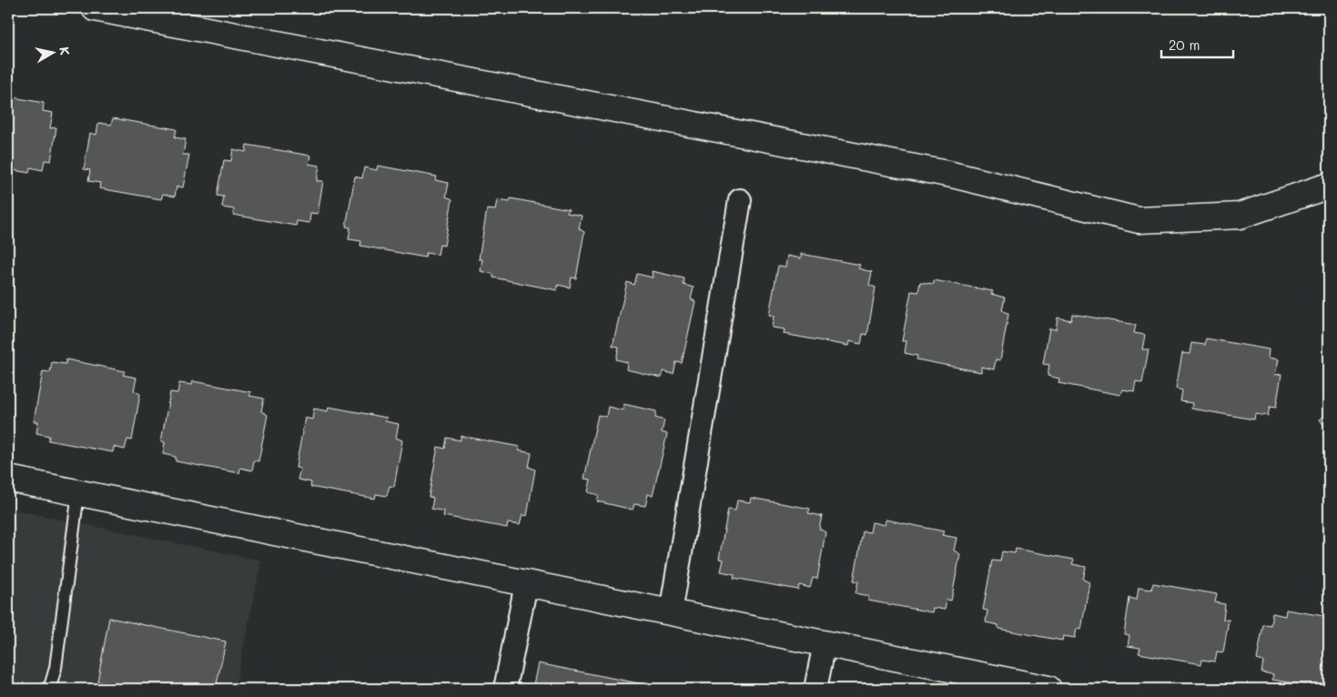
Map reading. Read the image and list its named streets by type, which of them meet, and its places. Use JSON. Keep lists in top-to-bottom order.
{
  "scale_bar": "20 m",
  "north": "right"
}
